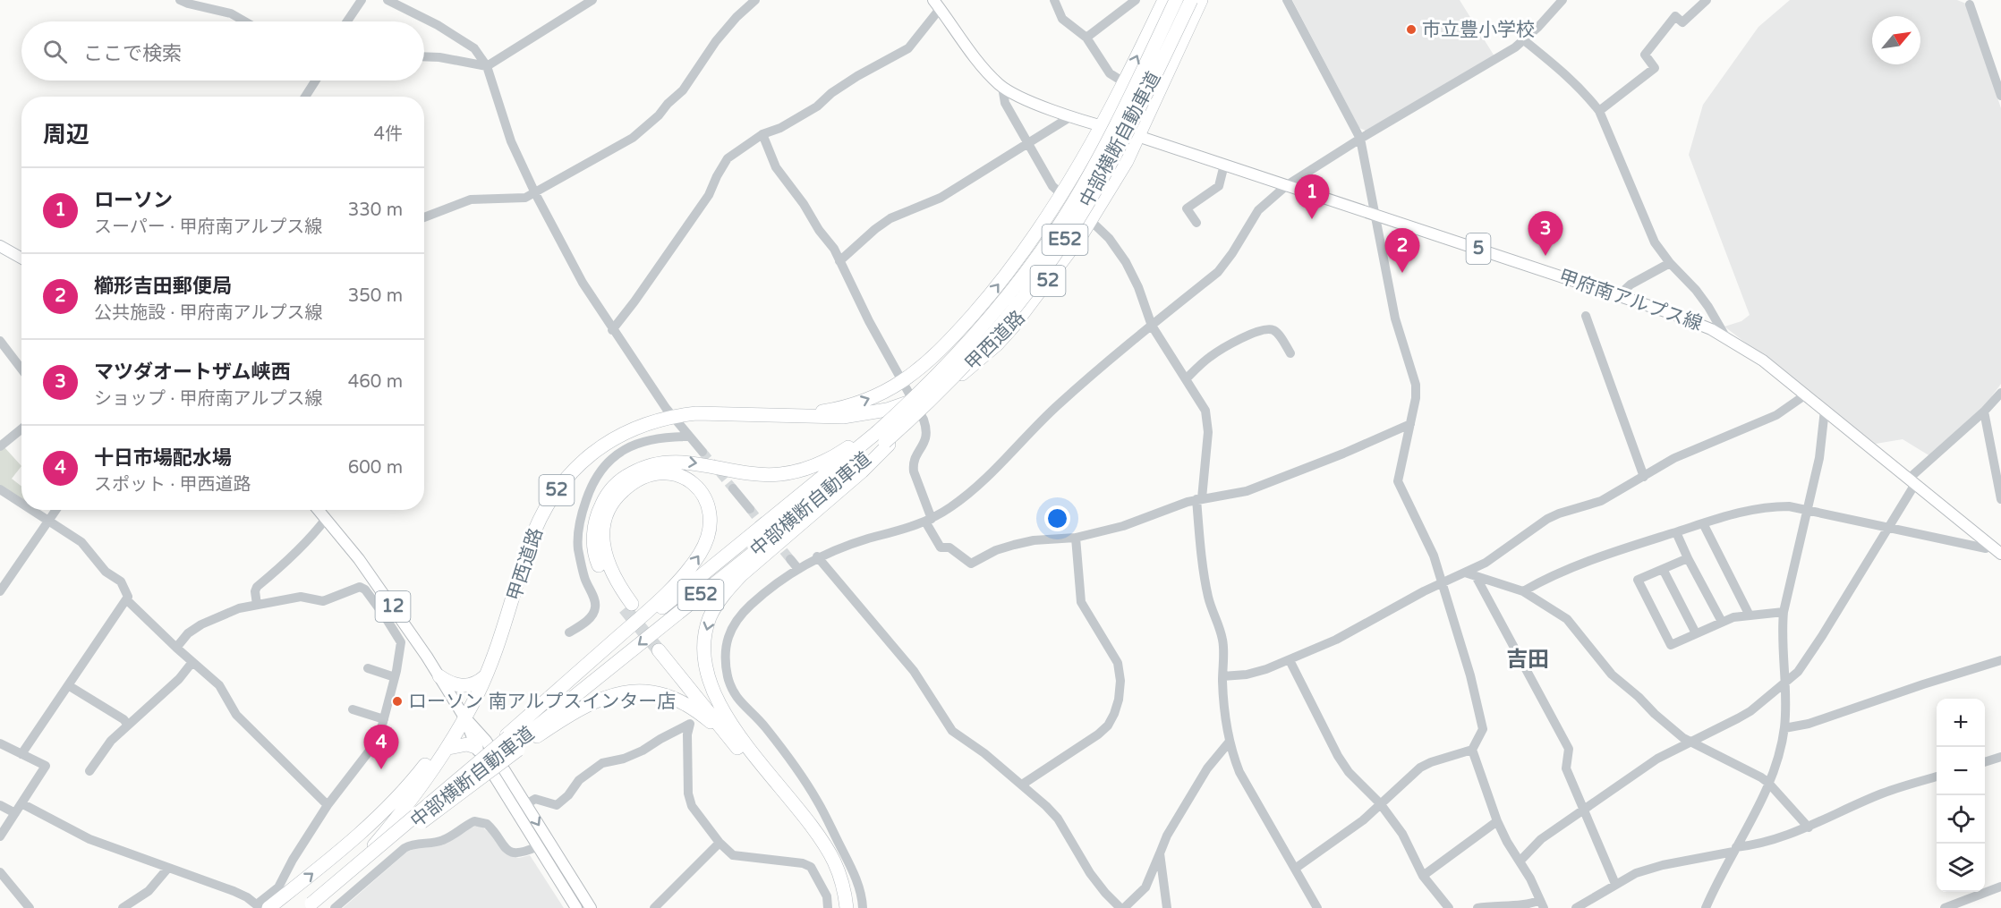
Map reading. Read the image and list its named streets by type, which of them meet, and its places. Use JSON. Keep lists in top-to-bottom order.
{
  "streets": {
    "highway": [
      "中部横断自動車道",
      "E52",
      "52",
      "甲西道路"
    ],
    "main road": ["5", "甲府南アルプス線", "12"]
  },
  "crossings": [
    ["中部横断自動車道", "甲西道路"],
    ["甲府南アルプス線", "甲西道路"],
    ["甲西道路", "12"]
  ],
  "districts": ["吉田"],
  "places": ["市立豊小学校", "ローソン 南アルプスインター店"],
  "north": "top right",
  "page": {
    "search": "ここで検索",
    "heading": ["周辺", "4件"],
    "list": [
      {
        "mark": "1",
        "name": "ローソン",
        "note": "スーパー · 甲府南アルプス線",
        "value": "330 m"
      },
      {
        "mark": "2",
        "name": "櫛形吉田郵便局",
        "note": "公共施設 · 甲府南アルプス線",
        "value": "350 m"
      },
      {
        "mark": "3",
        "name": "マツダオートザム峡西",
        "note": "ショップ · 甲府南アルプス線",
        "value": "460 m"
      },
      {
        "mark": "4",
        "name": "十日市場配水場",
        "note": "スポット · 甲西道路",
        "value": "600 m"
      }
    ],
    "pins": [
      "1",
      "3",
      "2",
      "4"
    ],
    "map_buttons": ["+", "−"]
  }
}
